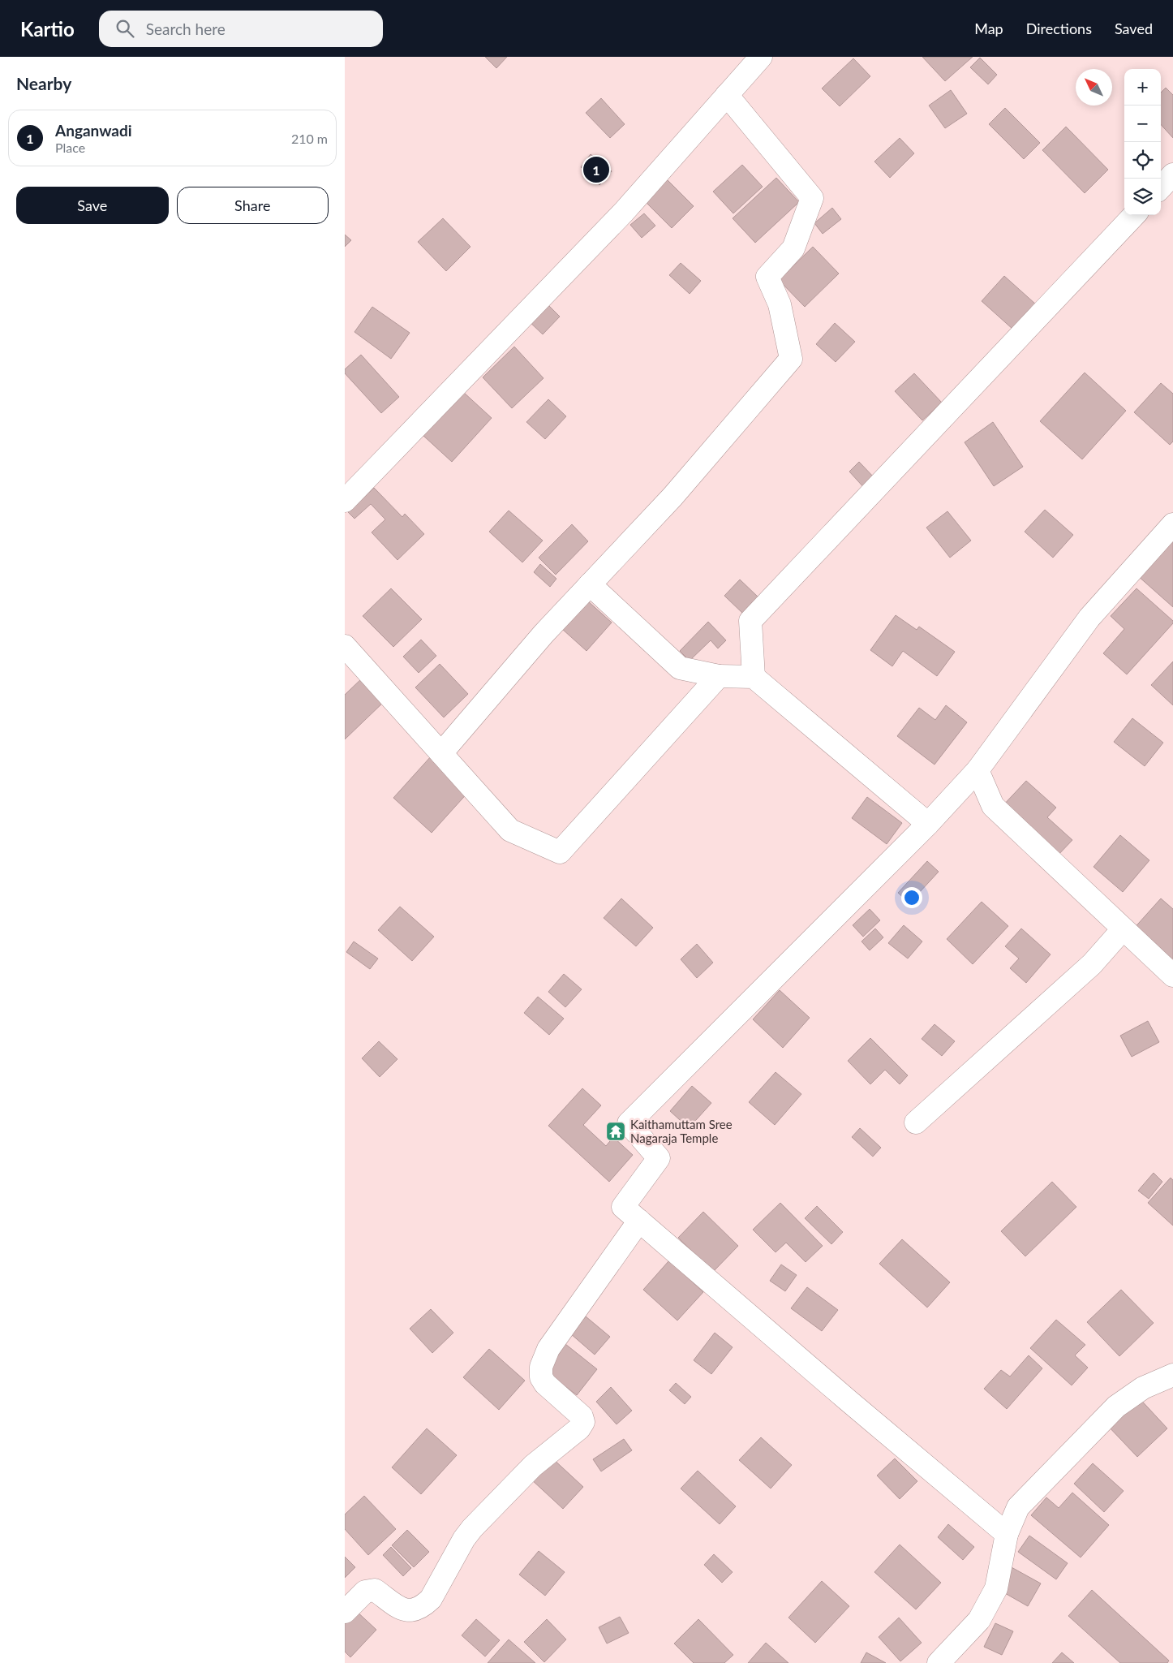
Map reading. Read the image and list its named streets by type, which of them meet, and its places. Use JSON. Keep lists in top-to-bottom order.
{
  "places": {
    "temple": ["Kaithamuttam Sree Nagaraja Temple"]
  },
  "north": "top left",
  "page": {
    "header": "Kartio",
    "search": "Search here",
    "nav": ["Map", "Directions", "Saved"],
    "heading": "Nearby",
    "map_buttons": ["+", "−"],
    "list": [
      {
        "mark": "1",
        "name": "Anganwadi",
        "note": "Place",
        "value": "210 m"
      }
    ],
    "pins": "1",
    "buttons": ["Save", "Share"]
  }
}
